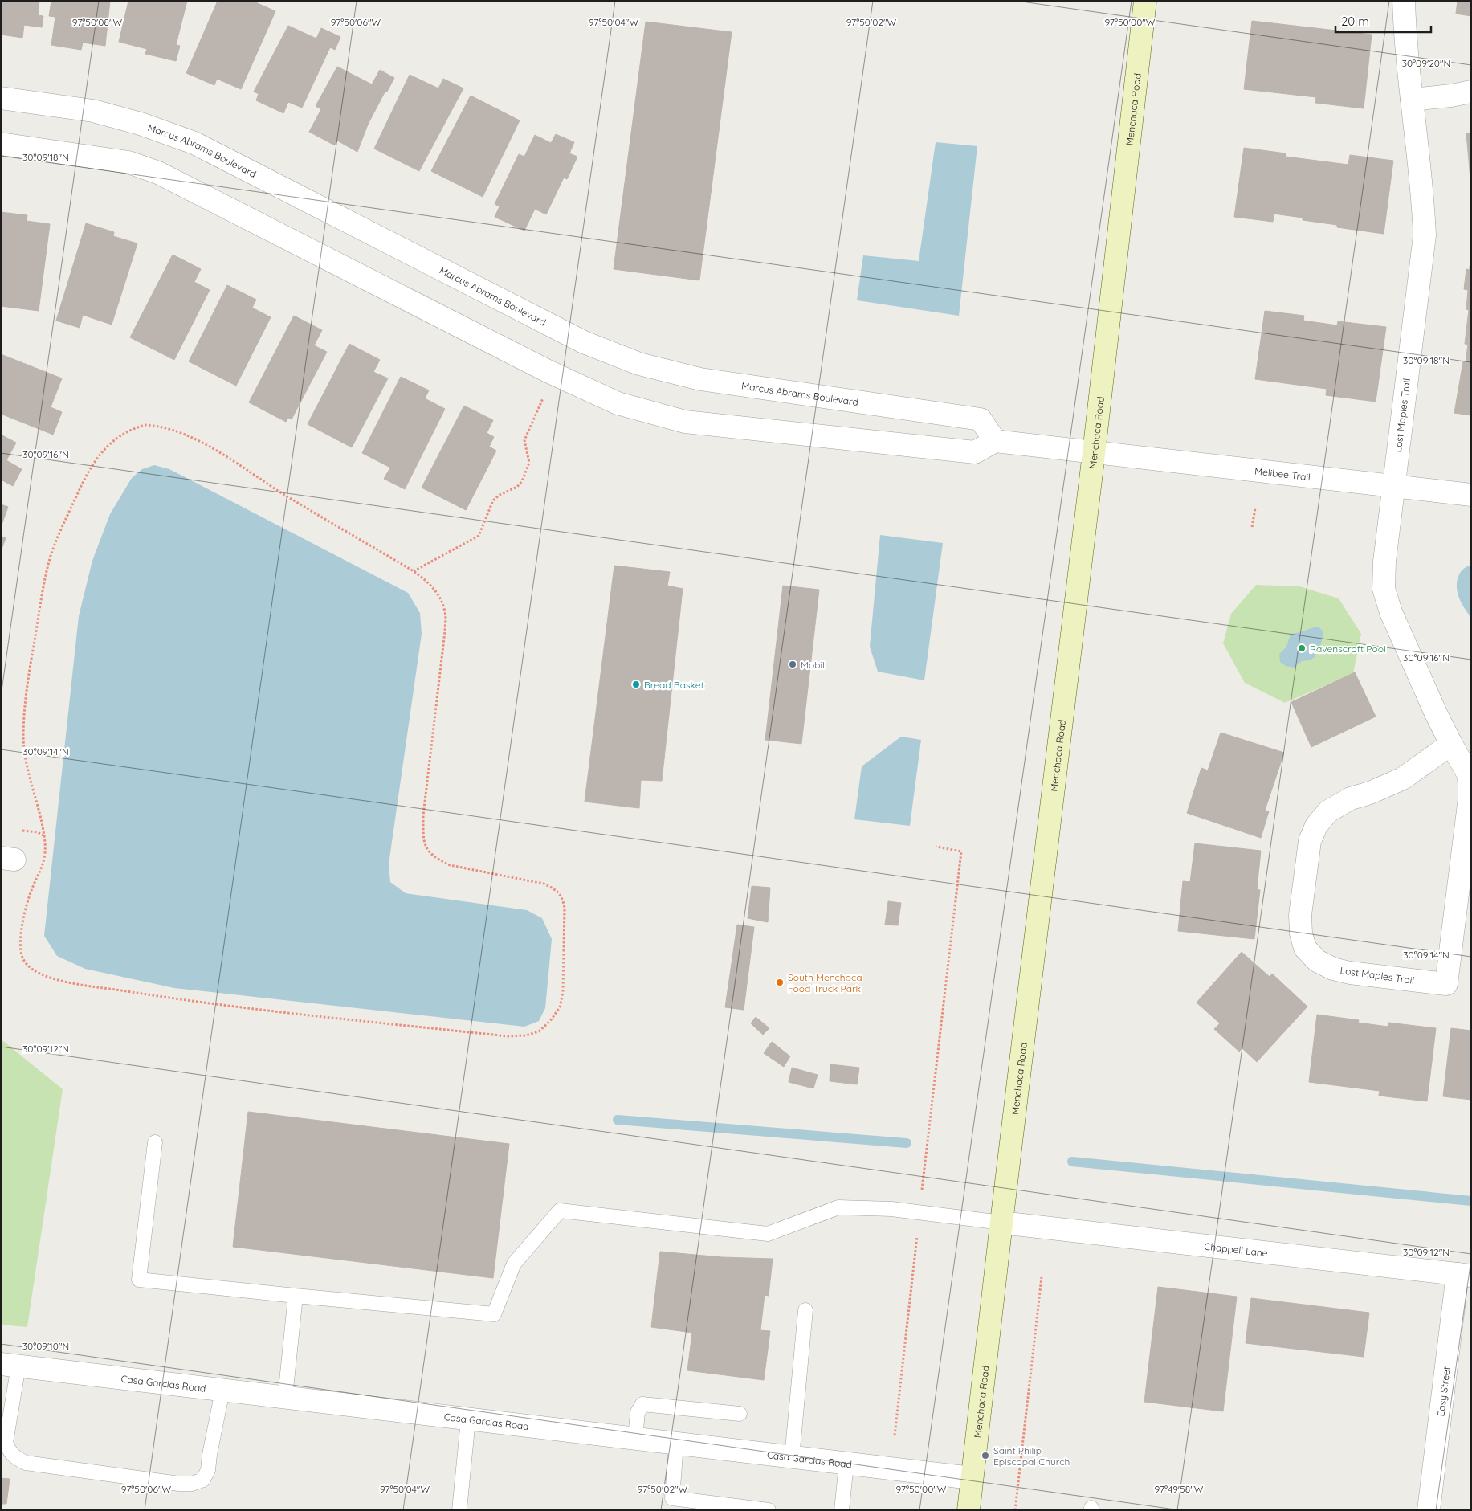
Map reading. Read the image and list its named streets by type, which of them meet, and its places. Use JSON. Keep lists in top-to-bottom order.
{
  "streets": {
    "main road": ["Menchaca Road"],
    "street": [
      "Marcus Abrams Boulevard",
      "Lost Maples Trail",
      "Melibee Trail",
      "Chappell Lane",
      "Casa Garcias Road",
      "Easy Street"
    ]
  },
  "crossings": [
    ["Menchaca Road", "Melibee Trail"],
    ["Menchaca Road", "Chappell Lane"],
    ["Menchaca Road", "Casa Garcias Road"],
    ["Lost Maples Trail", "Melibee Trail"],
    ["Chappell Lane", "Easy Street"]
  ],
  "places": [
    "Ravenscroft Pool",
    "Mobil",
    "Bread Basket",
    "South Menchaca Food Truck Park",
    "Saint Philip Episcopal Church"
  ],
  "scale_bar": "20 m",
  "coordinates": [
    "97°50'08\"W",
    "97°50'06\"W",
    "97°50'04\"W",
    "97°50'02\"W",
    "97°50'00\"W",
    "30°09'20\"N",
    "30°09'18\"N",
    "30°09'16\"N",
    "30°09'14\"N",
    "30°09'12\"N",
    "30°09'10\"N",
    "97°49'58\"W"
  ]
}
